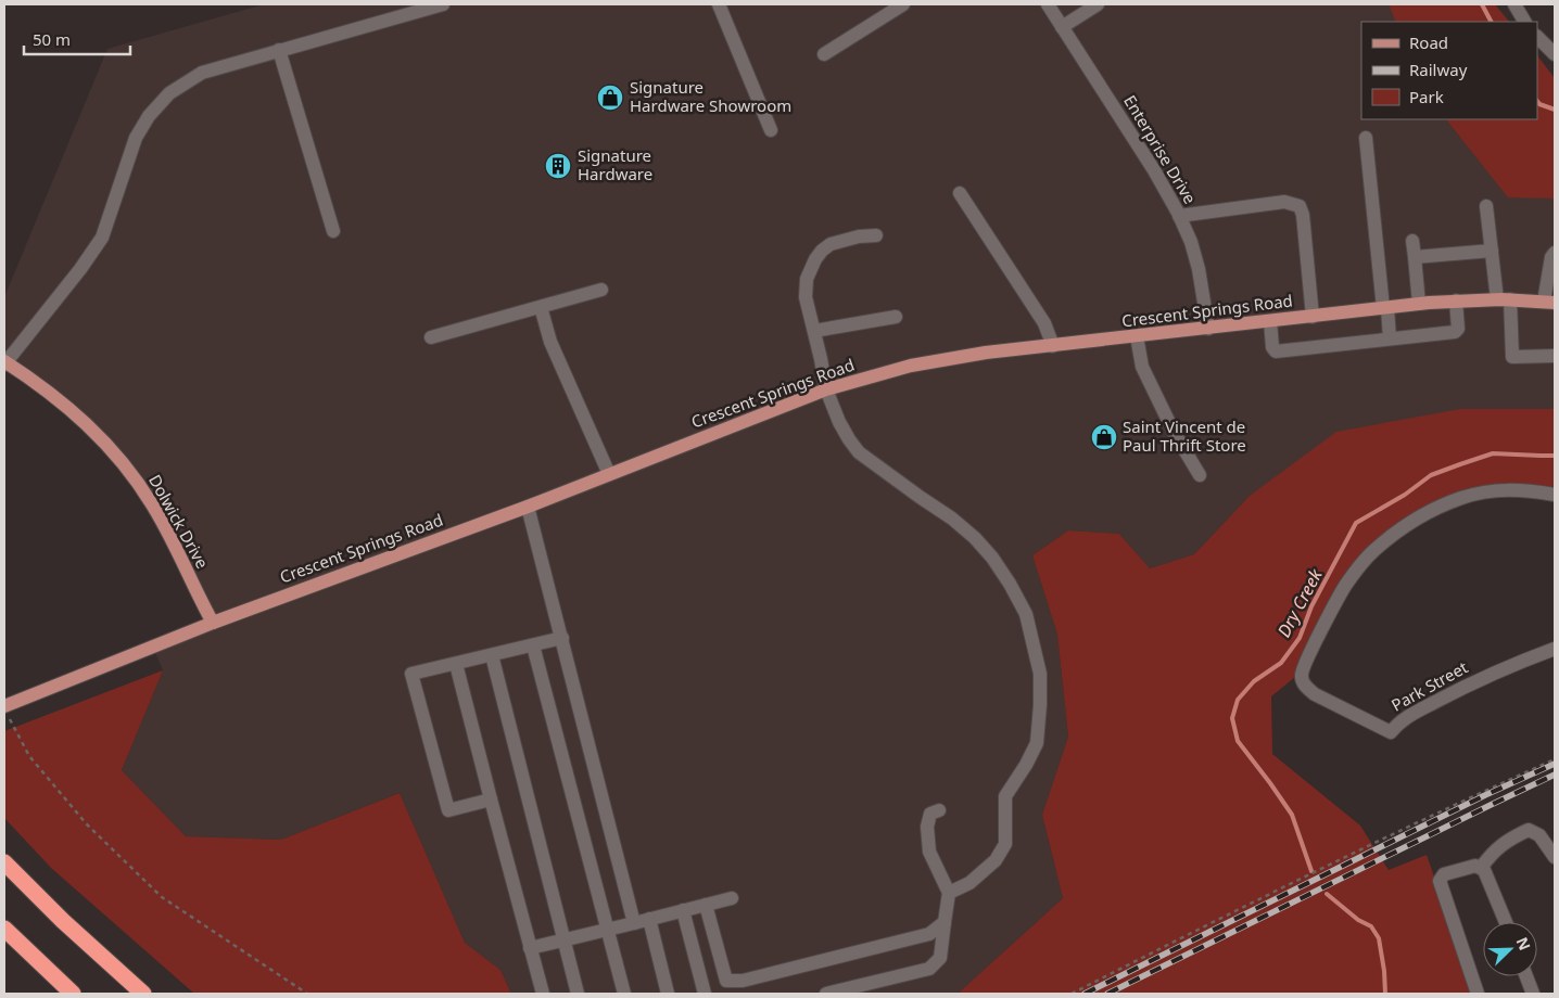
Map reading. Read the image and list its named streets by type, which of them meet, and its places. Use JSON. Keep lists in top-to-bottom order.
{
  "streets": {
    "main road": ["Crescent Springs Road", "Dolwick Drive"],
    "street": ["Enterprise Drive", "Park Street"]
  },
  "crossings": [
    ["Enterprise Drive", "Crescent Springs Road"],
    ["Crescent Springs Road", "Dolwick Drive"]
  ],
  "water": ["Dry Creek"],
  "places": {
    "shop": ["Signature Hardware Showroom", "Saint Vincent de Paul Thrift Store"],
    "building": ["Signature Hardware"]
  },
  "legend": ["Road", "Railway", "Park"],
  "scale_bar": "50 m",
  "north": "top right"
}
